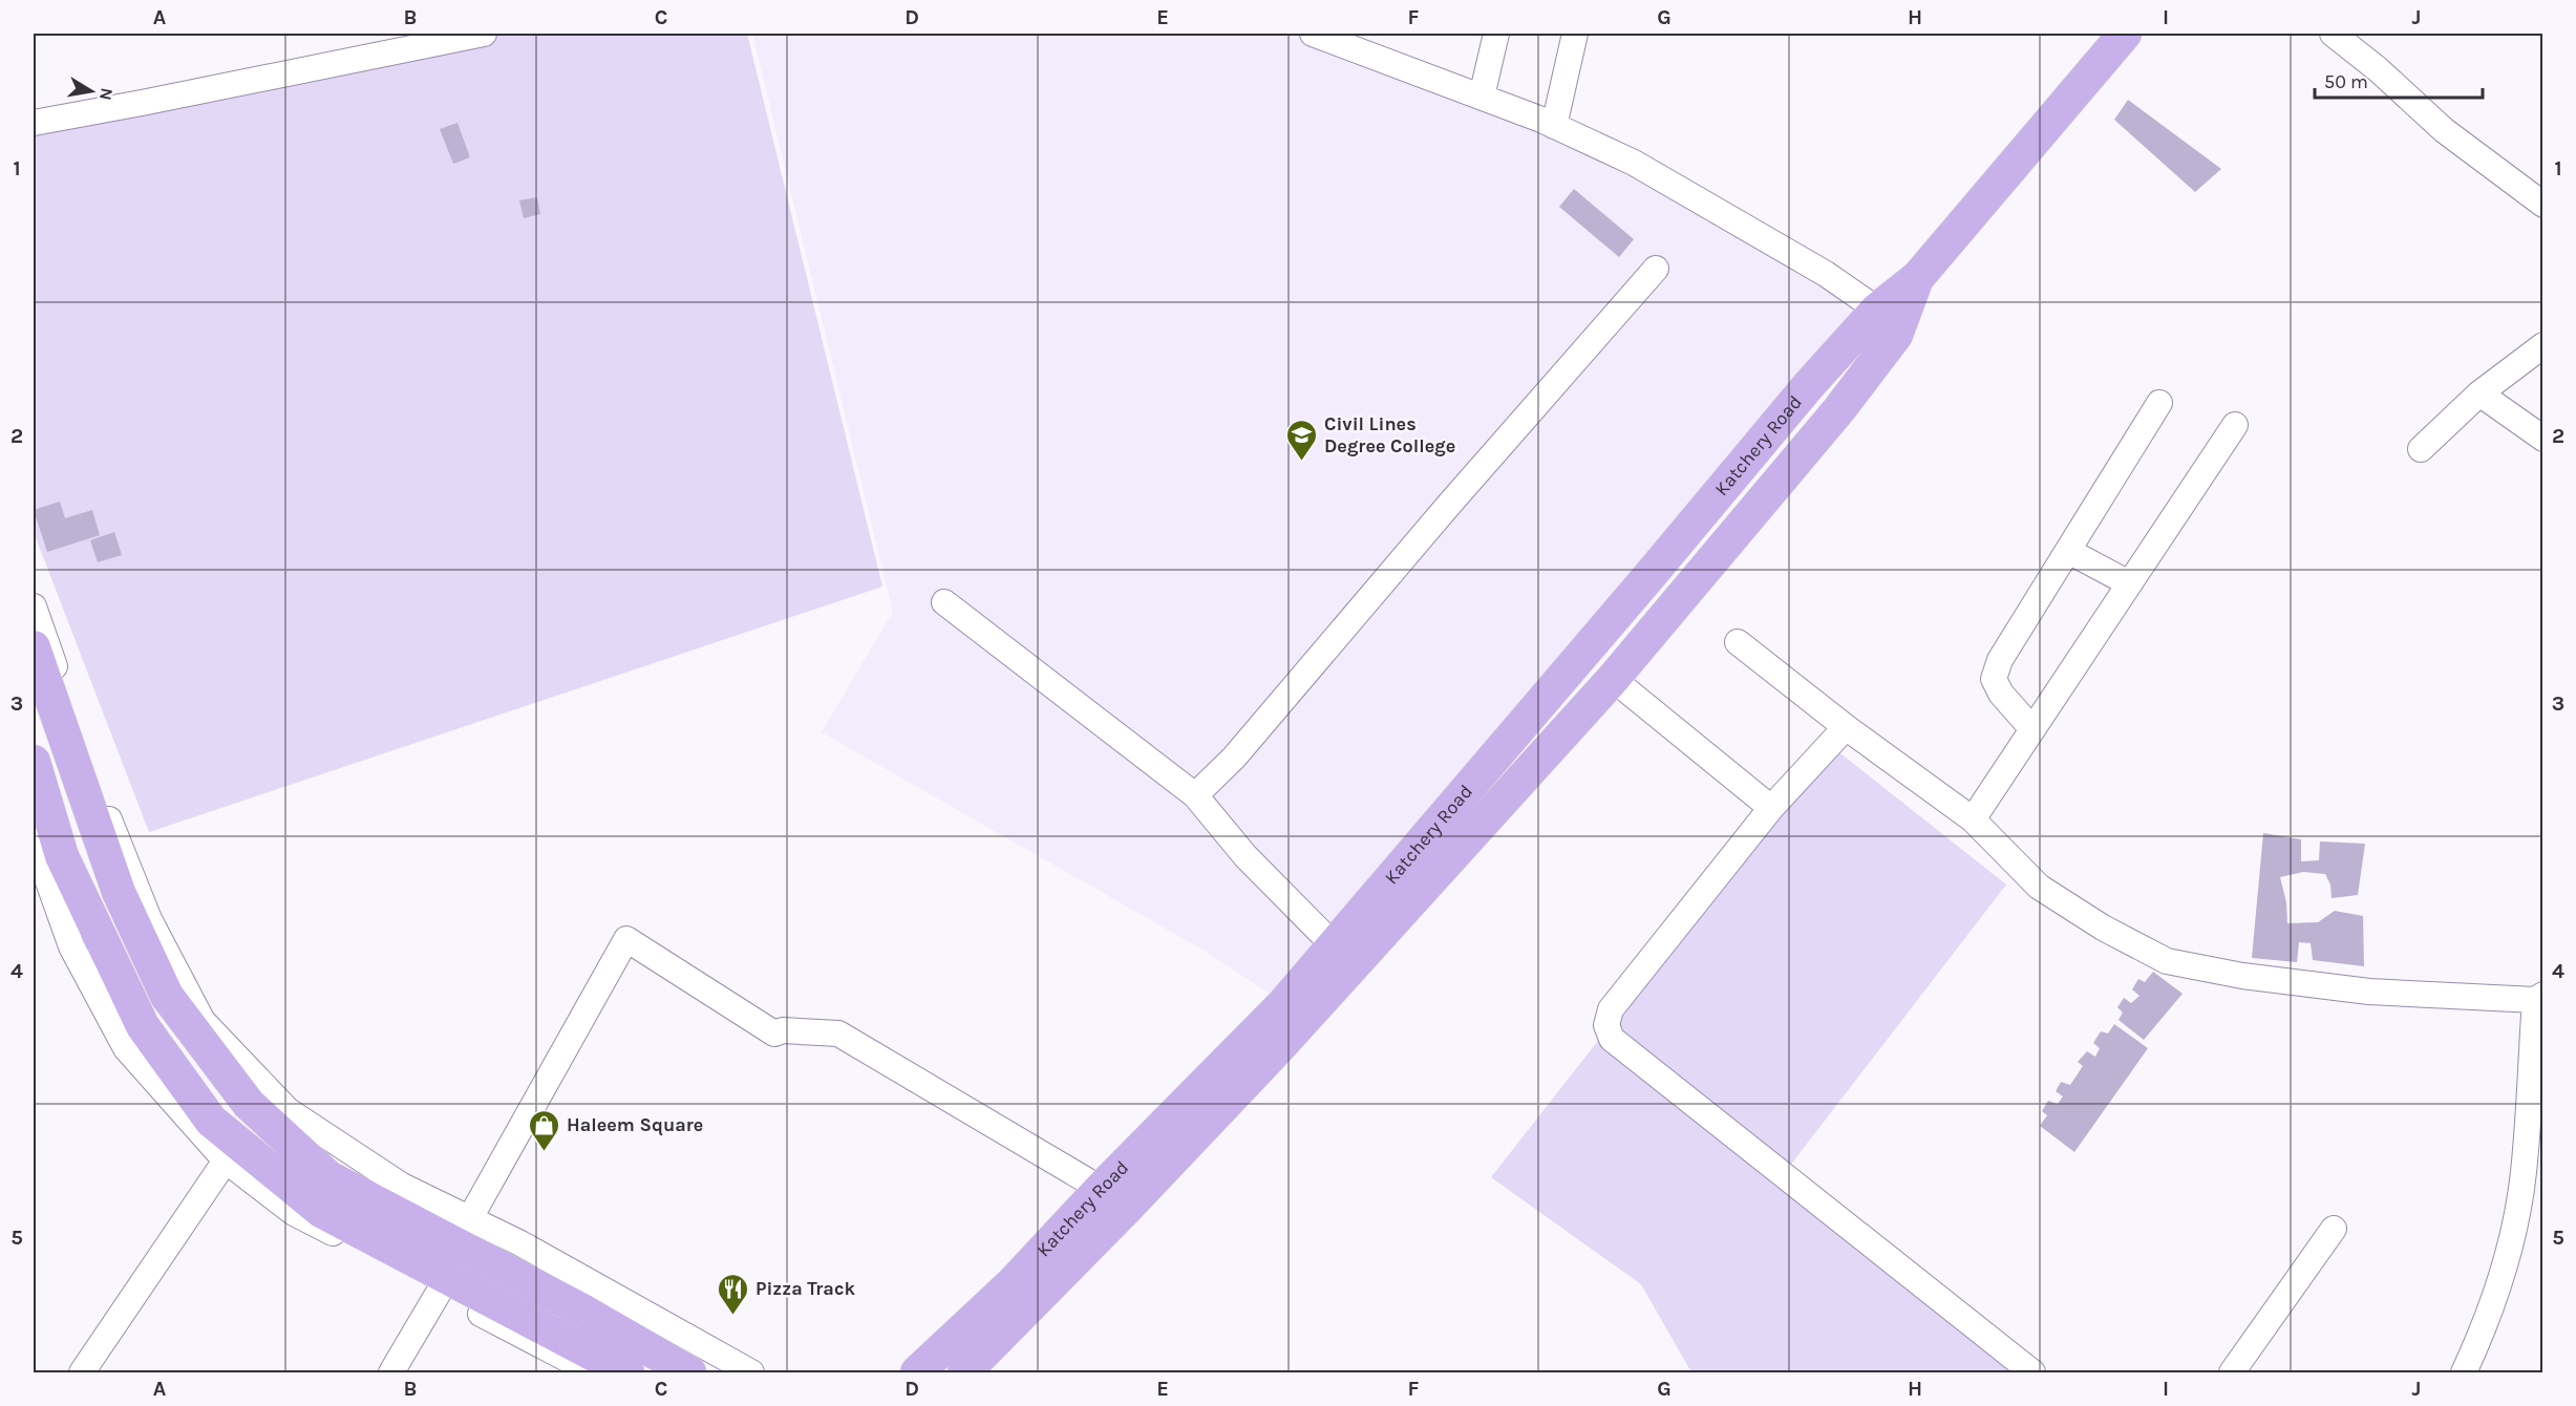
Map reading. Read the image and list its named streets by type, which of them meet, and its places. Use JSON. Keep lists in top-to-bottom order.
{
  "streets": {
    "main road": ["Katchery Road"]
  },
  "places": {
    "school or university": ["Civil Lines Degree College"],
    "shop": ["Haleem Square"],
    "restaurant": ["Pizza Track"]
  },
  "scale_bar": "50 m",
  "north": "right",
  "grid": {
    "columns": [
      "A",
      "B",
      "C",
      "D",
      "E",
      "F",
      "G",
      "H",
      "I",
      "J"
    ],
    "rows": [
      "1",
      "2",
      "3",
      "4",
      "5"
    ]
  }
}
